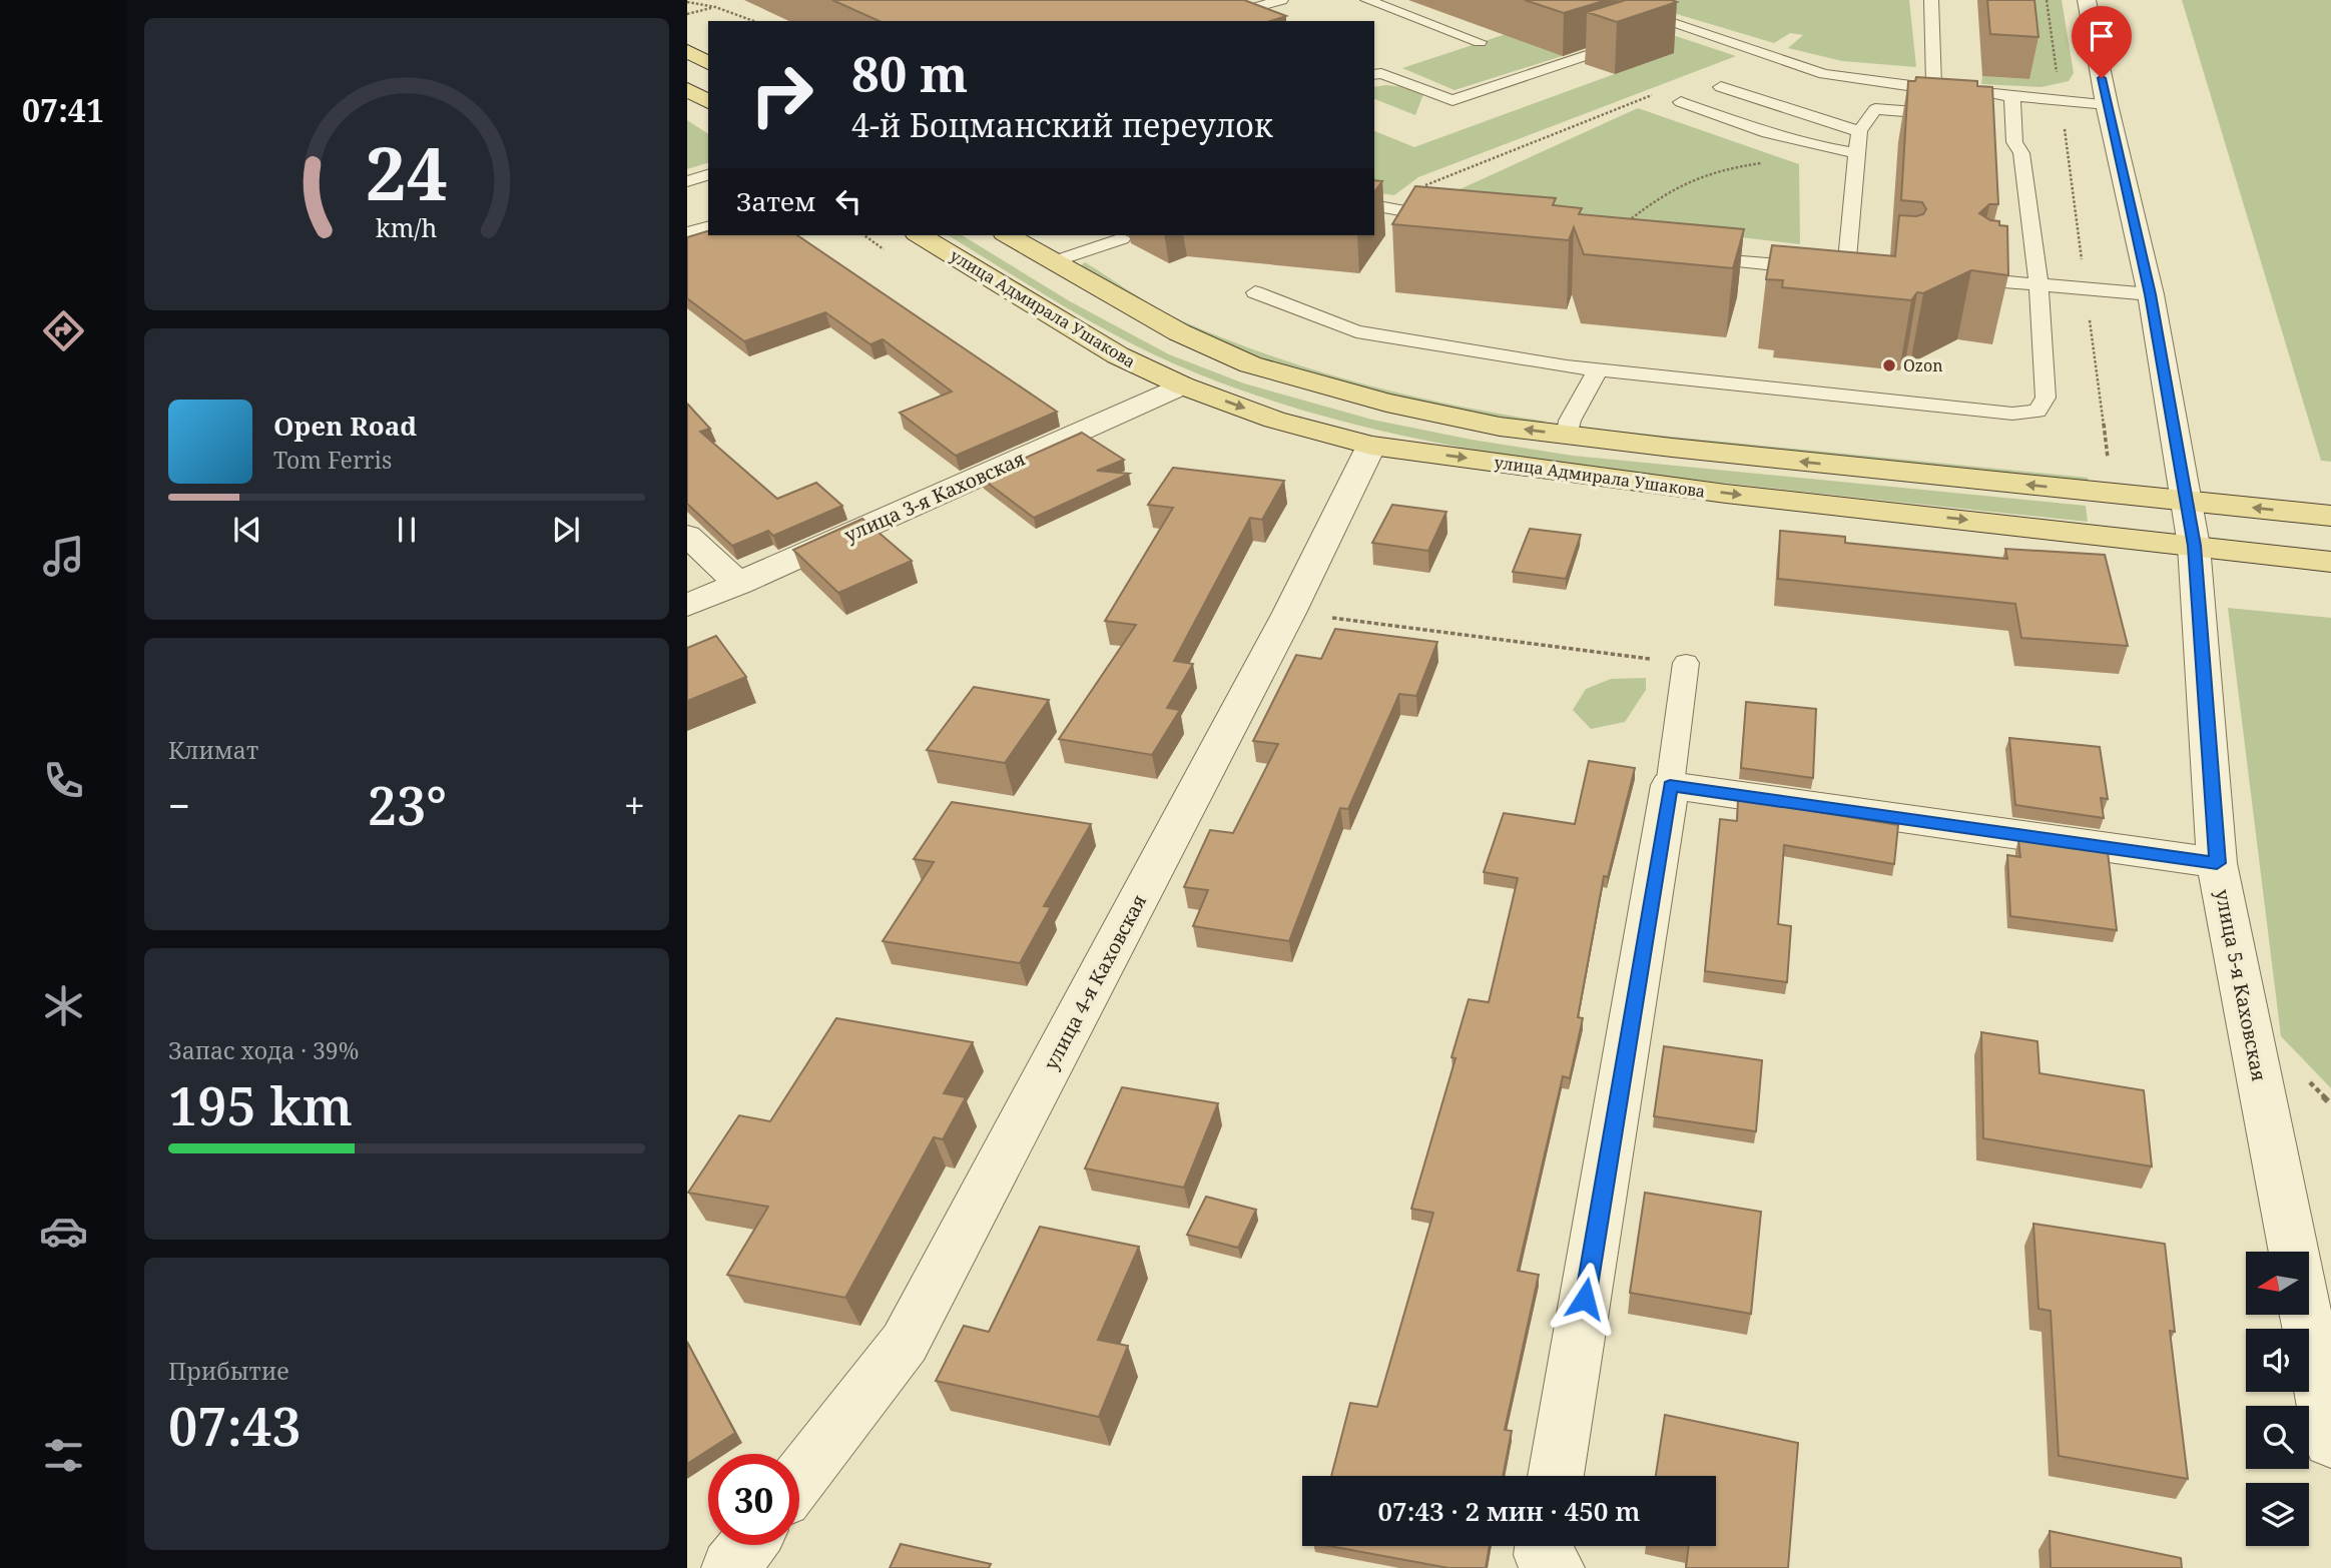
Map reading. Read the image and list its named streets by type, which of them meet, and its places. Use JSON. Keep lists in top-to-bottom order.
{
  "streets": {
    "main road": ["улица Адмирала Ушакова"],
    "street": ["улица 3-я Каховская", "улица 4-я Каховская", "улица 5-я Каховская"]
  },
  "crossings": [
    ["улица Адмирала Ушакова", "улица 3-я Каховская"],
    ["улица Адмирала Ушакова", "улица 4-я Каховская"],
    ["улица Адмирала Ушакова", "улица 5-я Каховская"]
  ],
  "places": ["Ozon"],
  "north": "left",
  "page": {
    "tabs": "07:41",
    "turn": ["80 m", "4-й Боцманский переулок"],
    "then": "Затем",
    "song": ["Open Road", "Tom Ferris"],
    "tile": [
      "Климат",
      ["Запас хода · 39%", "195 km"],
      ["Прибытие", "07:43"]
    ],
    "heat": ["−", "23°", "+"],
    "limit": "30",
    "trip": "07:43 · 2 мин · 450 m",
    "gauge": ["24", "km/h"]
  }
}
